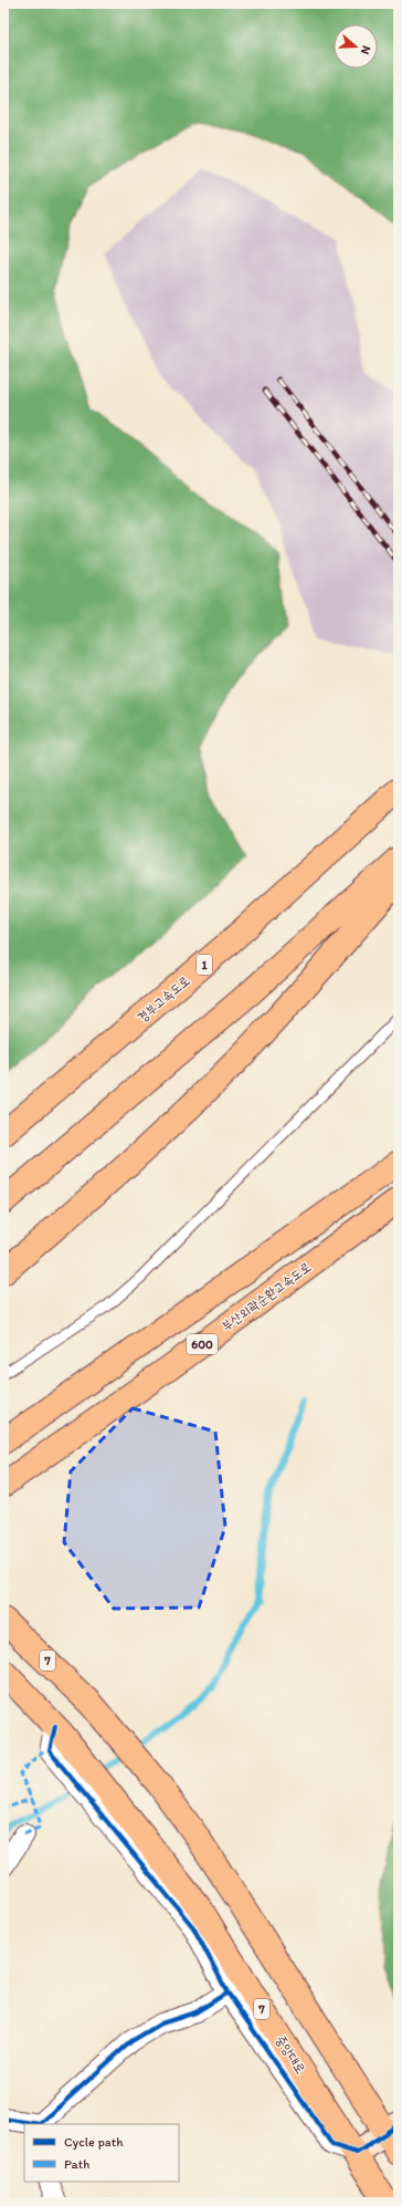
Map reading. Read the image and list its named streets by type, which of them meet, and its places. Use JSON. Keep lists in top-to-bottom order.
{
  "streets": {
    "main road": [
      "1",
      "경부고속도로",
      "부산외곽순환고속도로",
      "600",
      "7",
      "중앙대로"
    ]
  },
  "crossings": [
    ["7", "중앙대로"]
  ],
  "legend": ["Cycle path", "Path"],
  "north": "right"
}
